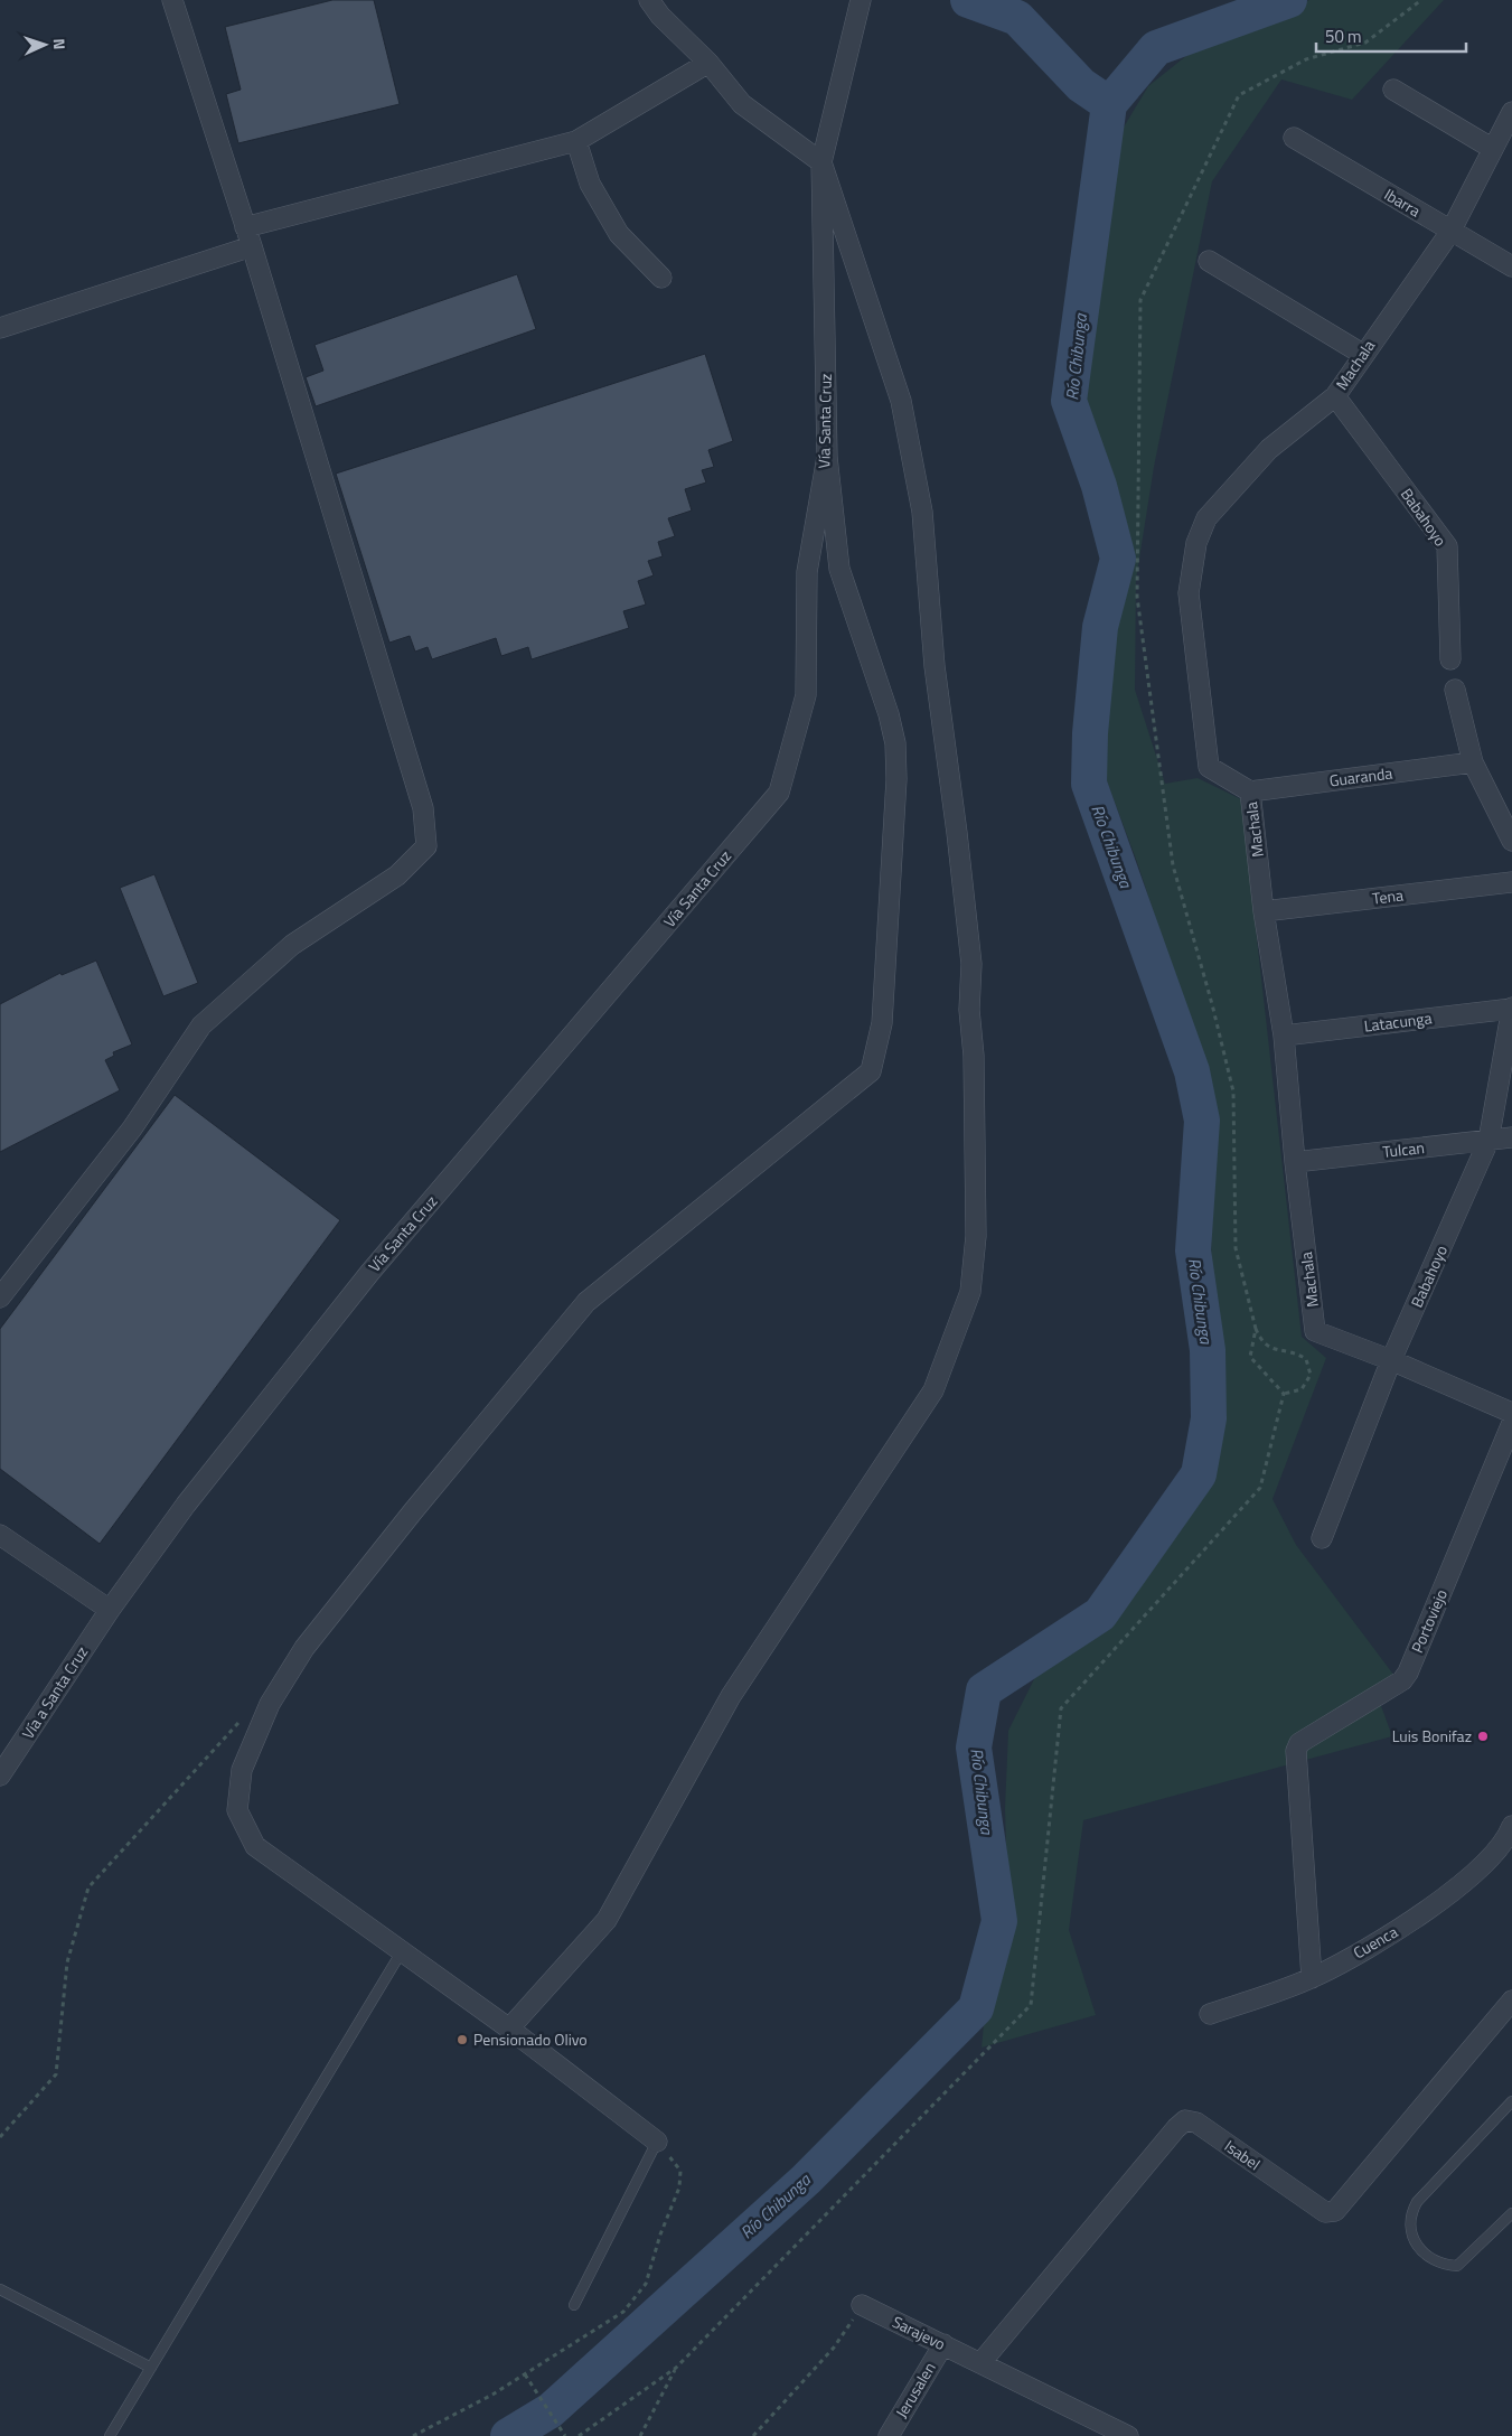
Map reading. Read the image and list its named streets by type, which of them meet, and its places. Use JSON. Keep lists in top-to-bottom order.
{
  "streets": {
    "street": [
      "Ibarra",
      "Machala",
      "Vía Santa Cruz",
      "Babahoyo",
      "Guaranda",
      "Tena",
      "Latacunga",
      "Tulcan",
      "Portoviejo",
      "Vía a Santa Cruz",
      "Cuenca",
      "Isabel",
      "Sarajevo",
      "Jerusalen"
    ]
  },
  "crossings": [
    ["Ibarra", "Machala"],
    ["Machala", "Babahoyo"],
    ["Machala", "Guaranda"],
    ["Machala", "Tena"],
    ["Machala", "Latacunga"],
    ["Machala", "Tulcan"],
    ["Vía Santa Cruz", "Vía a Santa Cruz"],
    ["Babahoyo", "Latacunga"],
    ["Babahoyo", "Tulcan"],
    ["Portoviejo", "Cuenca"],
    ["Isabel", "Sarajevo"],
    ["Sarajevo", "Jerusalen"]
  ],
  "water": ["Río Chibunga"],
  "places": ["Luis Bonifaz", "Pensionado Olivo"],
  "scale_bar": "50 m",
  "north": "right"
}
